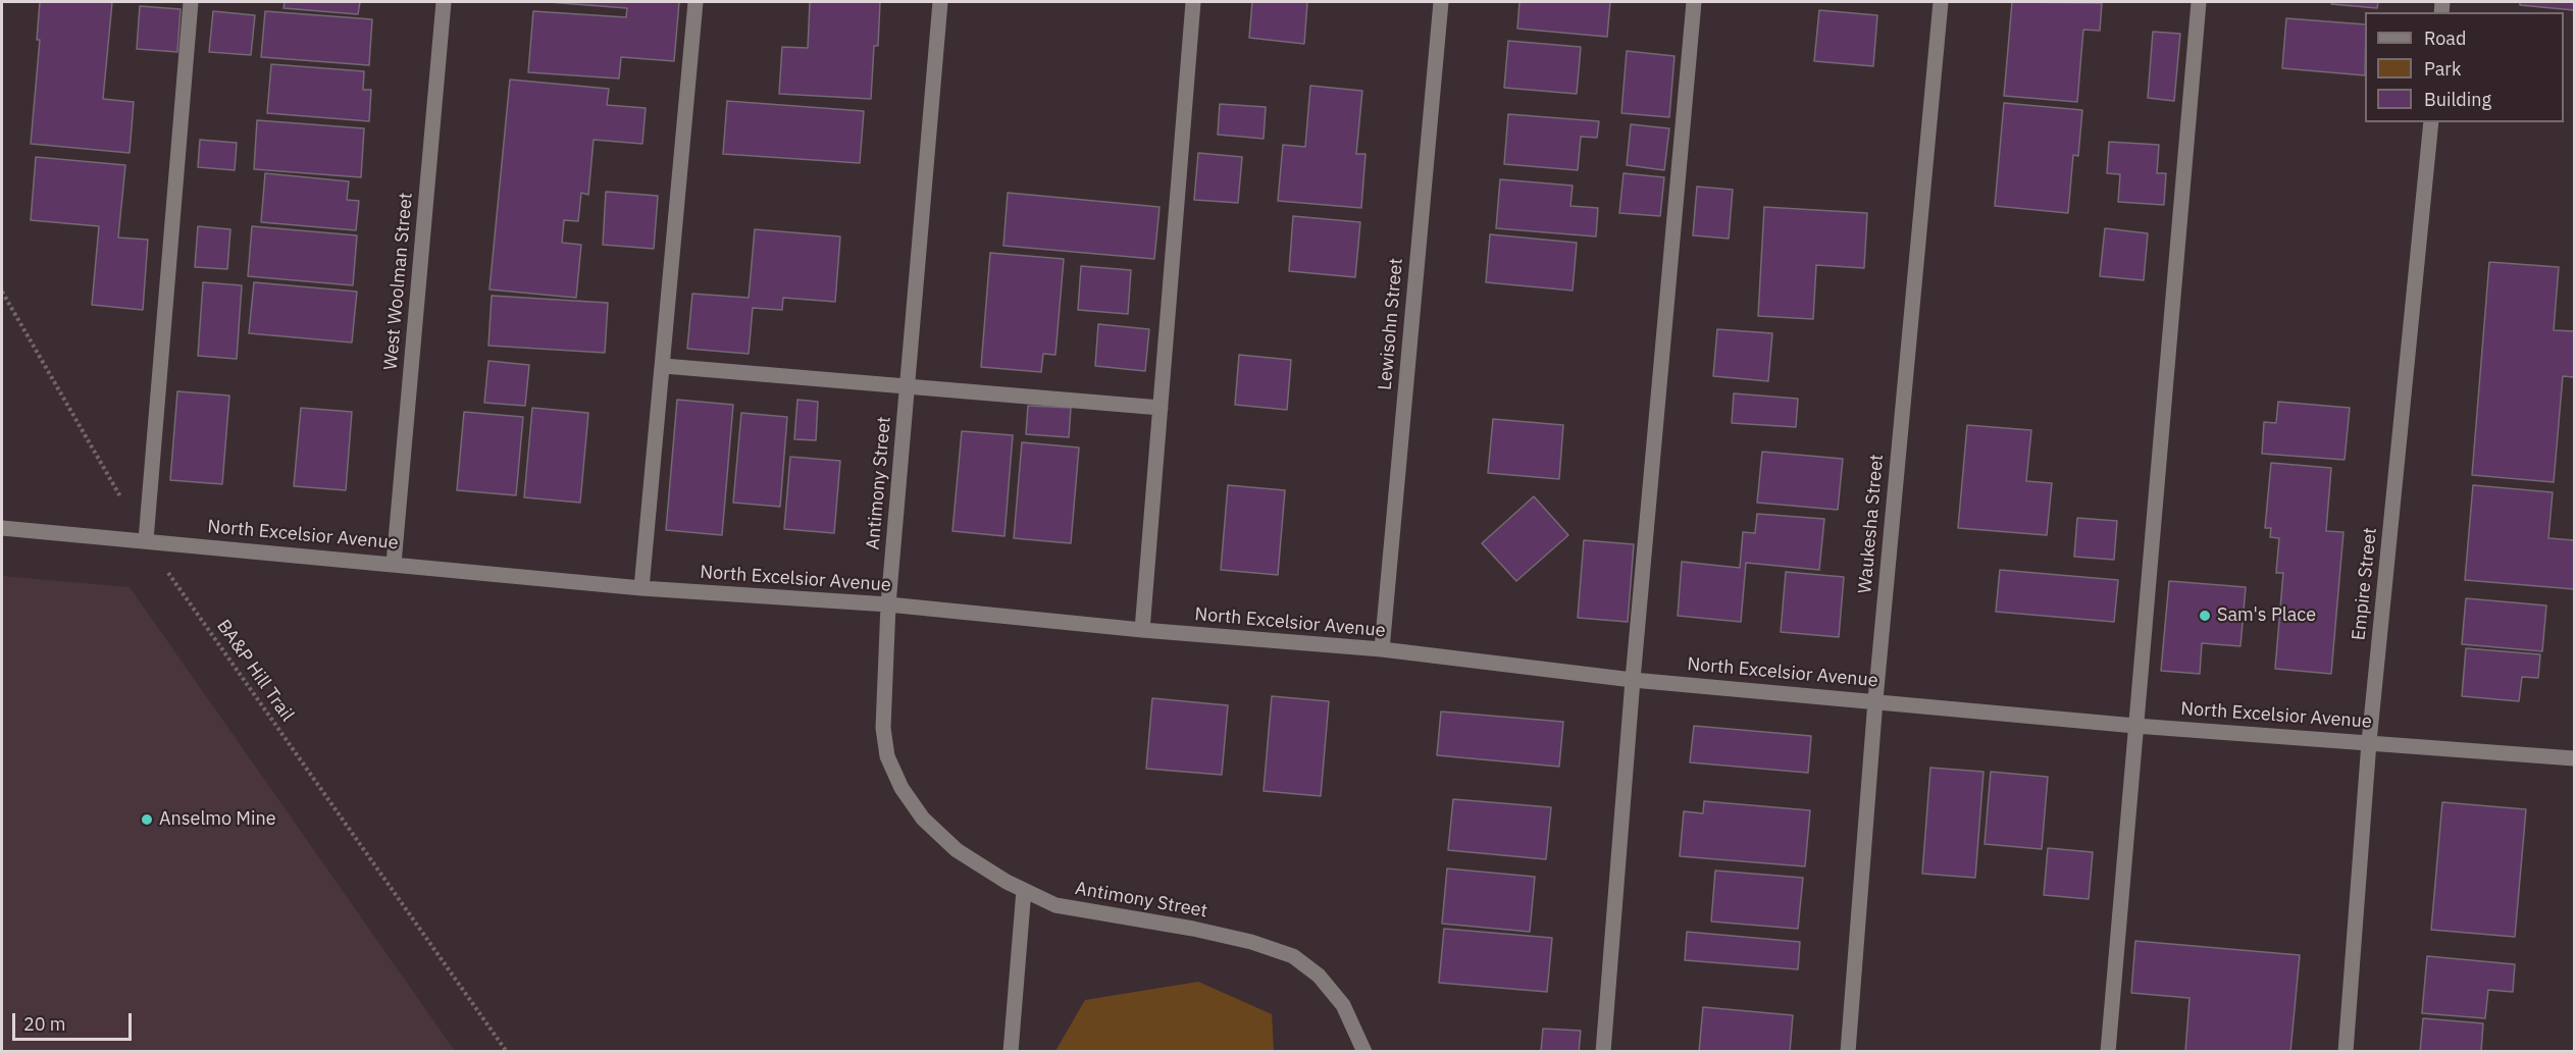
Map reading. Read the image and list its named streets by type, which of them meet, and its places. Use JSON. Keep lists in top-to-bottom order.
{
  "streets": {
    "street": [
      "West Woolman Street",
      "Lewisohn Street",
      "Antimony Street",
      "Waukesha Street",
      "North Excelsior Avenue",
      "Empire Street"
    ],
    "path": ["BA&P Hill Trail"]
  },
  "crossings": [
    ["West Woolman Street", "North Excelsior Avenue"],
    ["Lewisohn Street", "North Excelsior Avenue"],
    ["Antimony Street", "North Excelsior Avenue"],
    ["Waukesha Street", "North Excelsior Avenue"],
    ["North Excelsior Avenue", "Empire Street"],
    ["North Excelsior Avenue", "BA&P Hill Trail"]
  ],
  "places": ["Sam's Place", "Anselmo Mine"],
  "legend": ["Road", "Park", "Building"],
  "scale_bar": "20 m"
}
